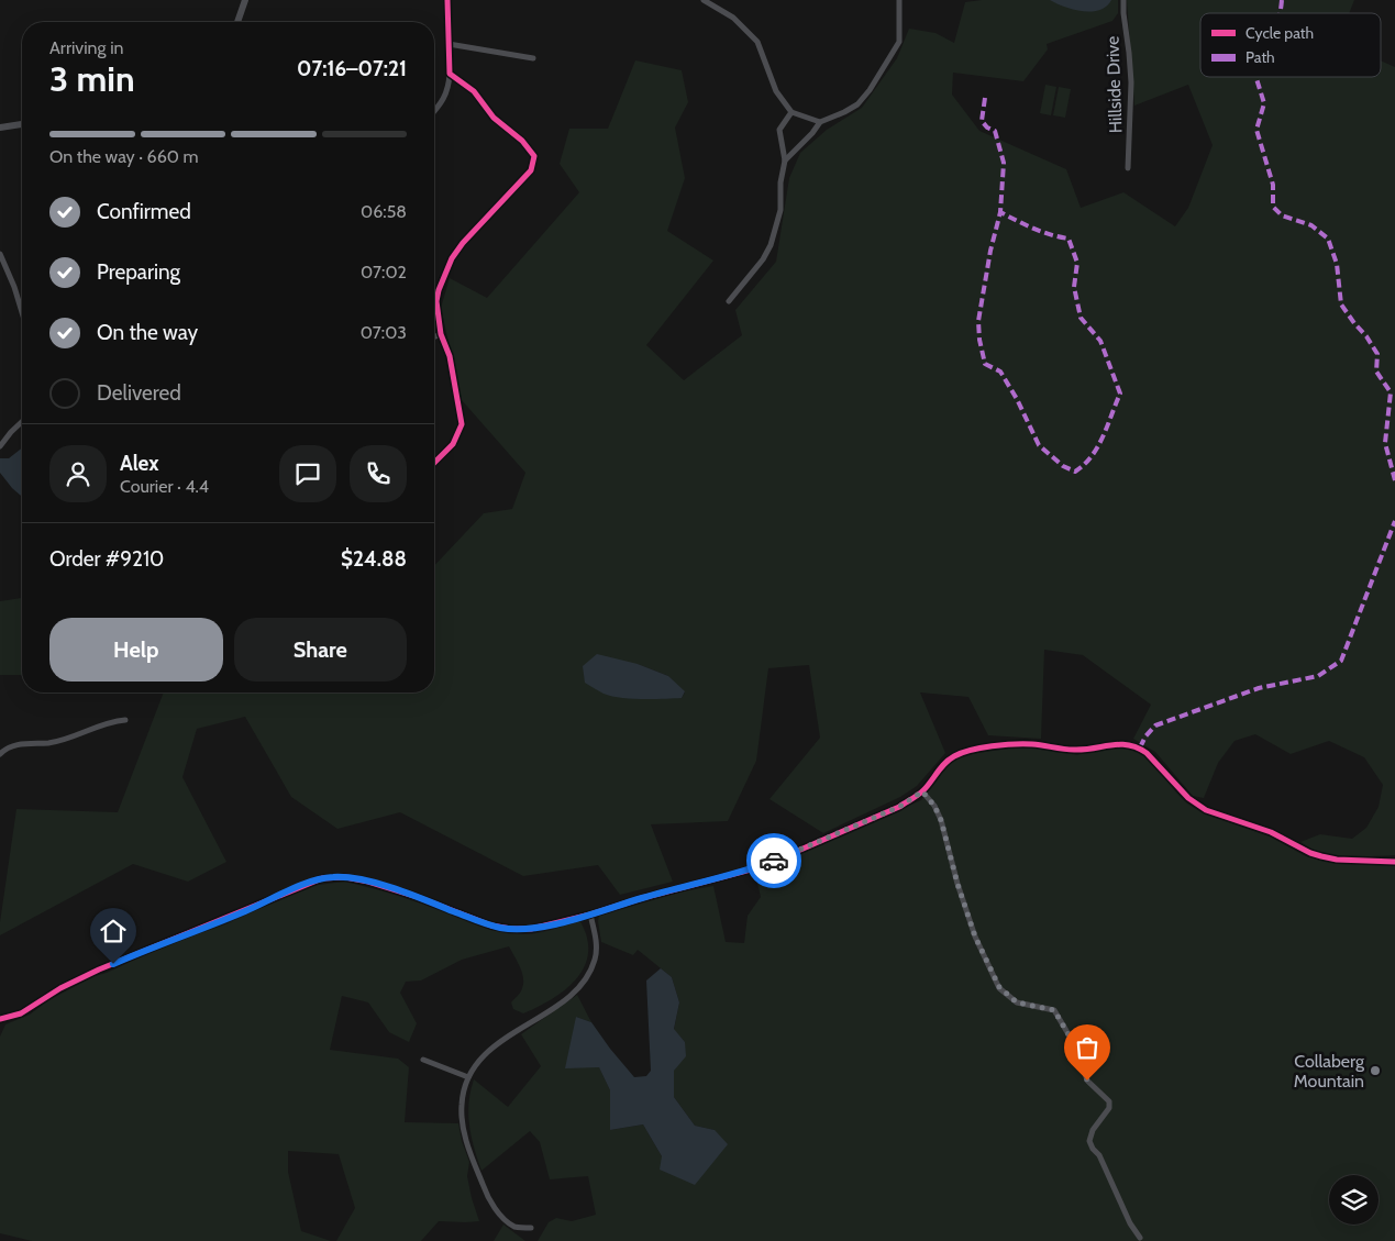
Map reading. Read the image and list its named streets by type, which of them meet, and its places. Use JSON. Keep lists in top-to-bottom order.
{
  "streets": {
    "street": ["Hillside Drive"]
  },
  "places": ["Collaberg Mountain"],
  "legend": ["Cycle path", "Path"],
  "page": {
    "heading": ["3 min", "Arriving in", "07:16–07:21"],
    "panel": [
      "Alex",
      "Courier · 4.4",
      "Order #9210",
      "$24.88"
    ],
    "bar": "On the way · 660 m",
    "list": [
      ["Confirmed", "06:58"],
      ["Preparing", "07:02"],
      ["On the way", "07:03"],
      "Delivered"
    ],
    "buttons": ["Help", "Share"]
  }
}
